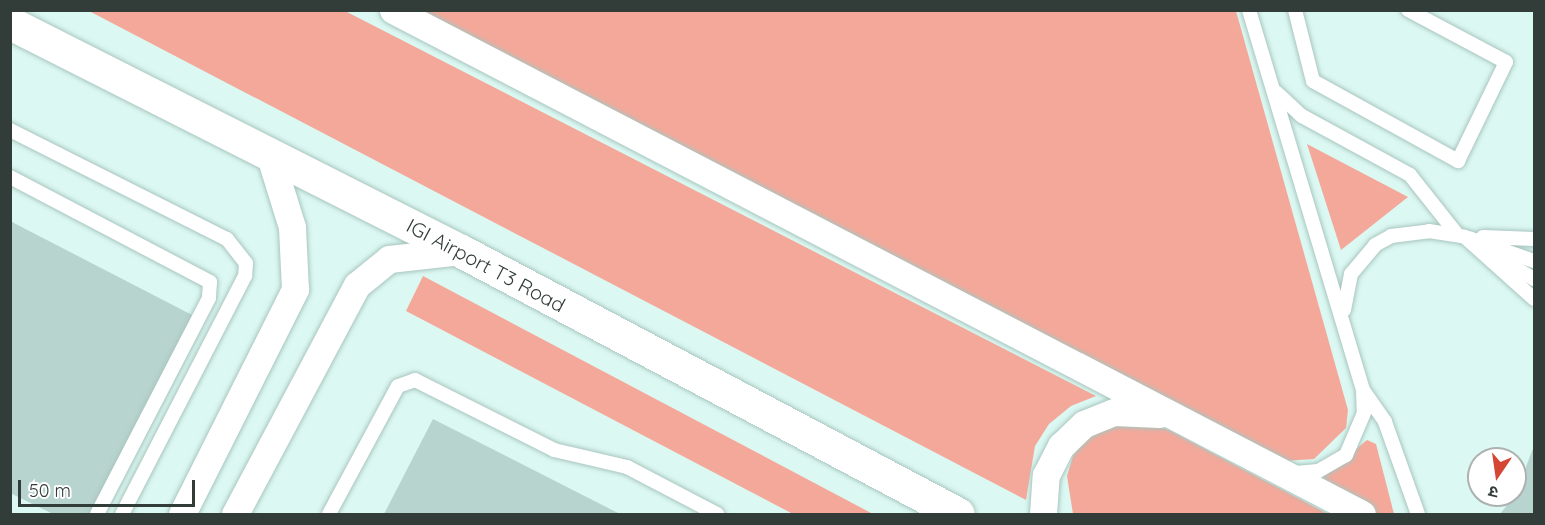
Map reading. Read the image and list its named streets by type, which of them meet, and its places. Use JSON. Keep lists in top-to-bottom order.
{
  "streets": {
    "main road": ["IGI Airport T3 Road"]
  },
  "scale_bar": "50 m",
  "north": "bottom"
}
